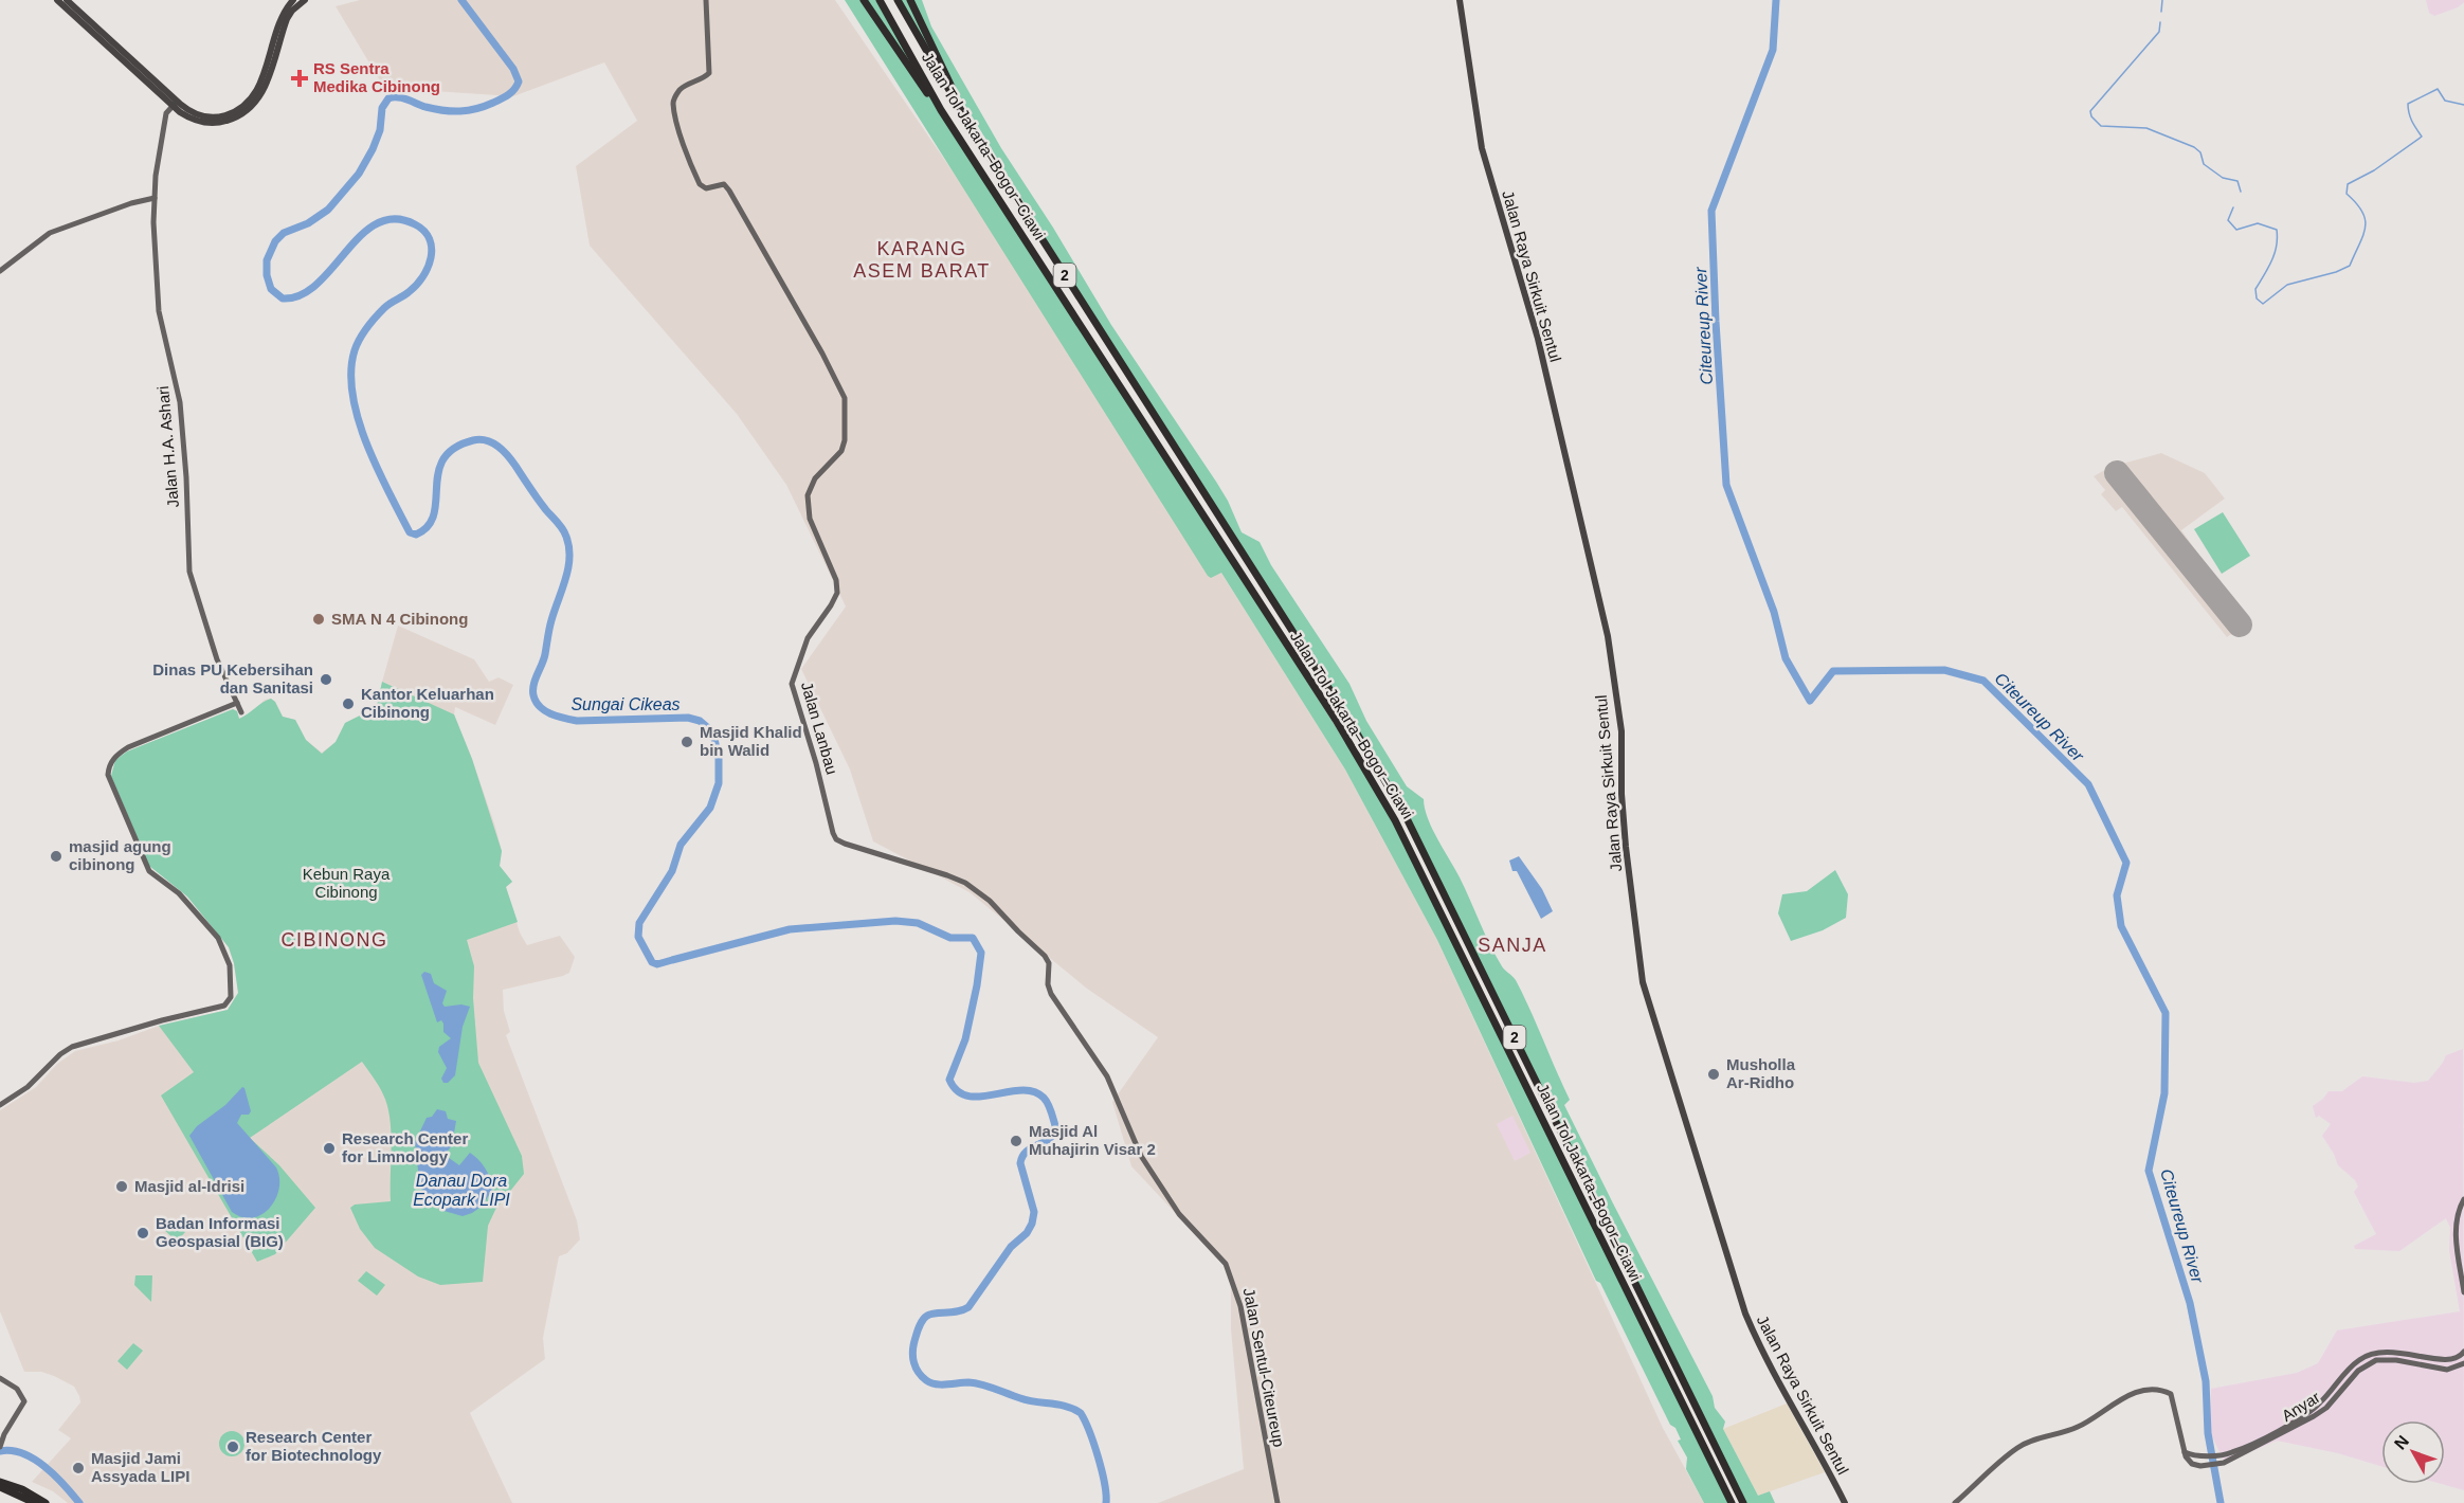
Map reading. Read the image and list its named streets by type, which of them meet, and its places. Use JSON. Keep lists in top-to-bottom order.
{
  "streets": {
    "highway": ["Jalan Tol Jakarta–Bogor–Ciawi", "2"],
    "main road": ["Jalan Raya Sirkuit Sentul"],
    "street": [
      "Jalan H.A. Ashari",
      "Jalan Lanbau",
      "Jalan Sentul-Citeureup",
      "Anyar"
    ]
  },
  "crossings": [
    ["Jalan Lanbau", "Jalan Sentul-Citeureup"]
  ],
  "districts": ["KARANG ASEM BARAT", "CIBINONG", "SANJA"],
  "water": ["Citeureup River", "Sungai Cikeas", "Danau Dora Ecopark LIPI"],
  "parks": ["Kebun Raya Cibinong"],
  "places": {
    "health": ["RS Sentra Medika Cibinong"],
    "other": [
      "SMA N 4 Cibinong",
      "Dinas PU Kebersihan dan Sanitasi",
      "Kantor Keluarhan Cibinong",
      "Masjid Khalid bin Walid",
      "masjid agung cibinong",
      "Musholla Ar-Ridho",
      "Masjid Al Muhajirin Visar 2",
      "Research Center for Limnology",
      "Masjid al-Idrisi",
      "Badan Informasi Geospasial (BIG)",
      "Research Center for Biotechnology",
      "Masjid Jami Assyada LIPI"
    ]
  },
  "north": "top left"
}
